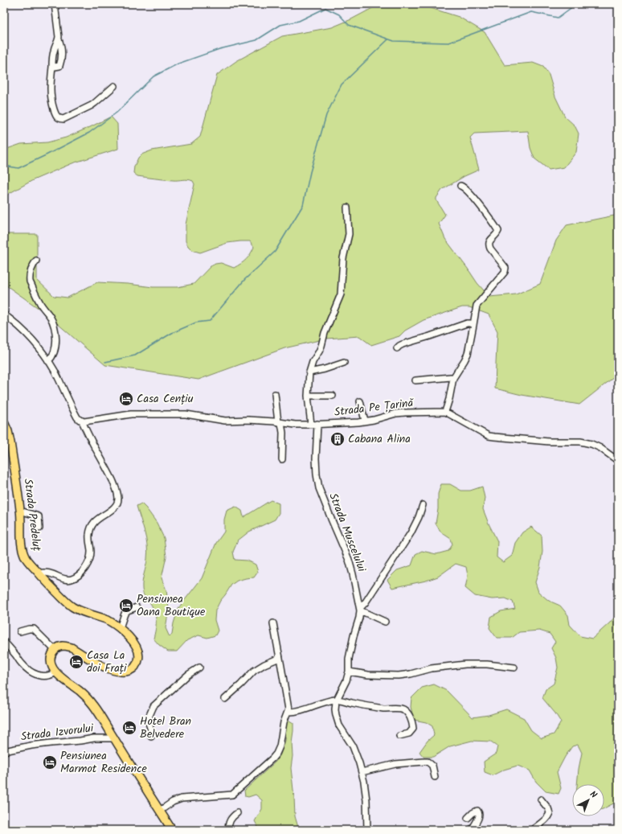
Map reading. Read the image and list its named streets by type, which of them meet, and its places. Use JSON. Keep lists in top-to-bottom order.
{
  "streets": {
    "main road": ["Strada Predeluț"],
    "street": ["Strada Pe Țarină", "Strada Muscelului", "Strada Izvorului"]
  },
  "crossings": [
    ["Strada Pe Țarină", "Strada Muscelului"]
  ],
  "places": {
    "hotel": [
      "Casa Cențiu",
      "Pensiunea Oana Boutique",
      "Casa La doi Frați",
      "Hotel Bran Belvedere",
      "Pensiunea Marmot Residence"
    ],
    "building": ["Cabana Alina"]
  },
  "north": "top right"
}
